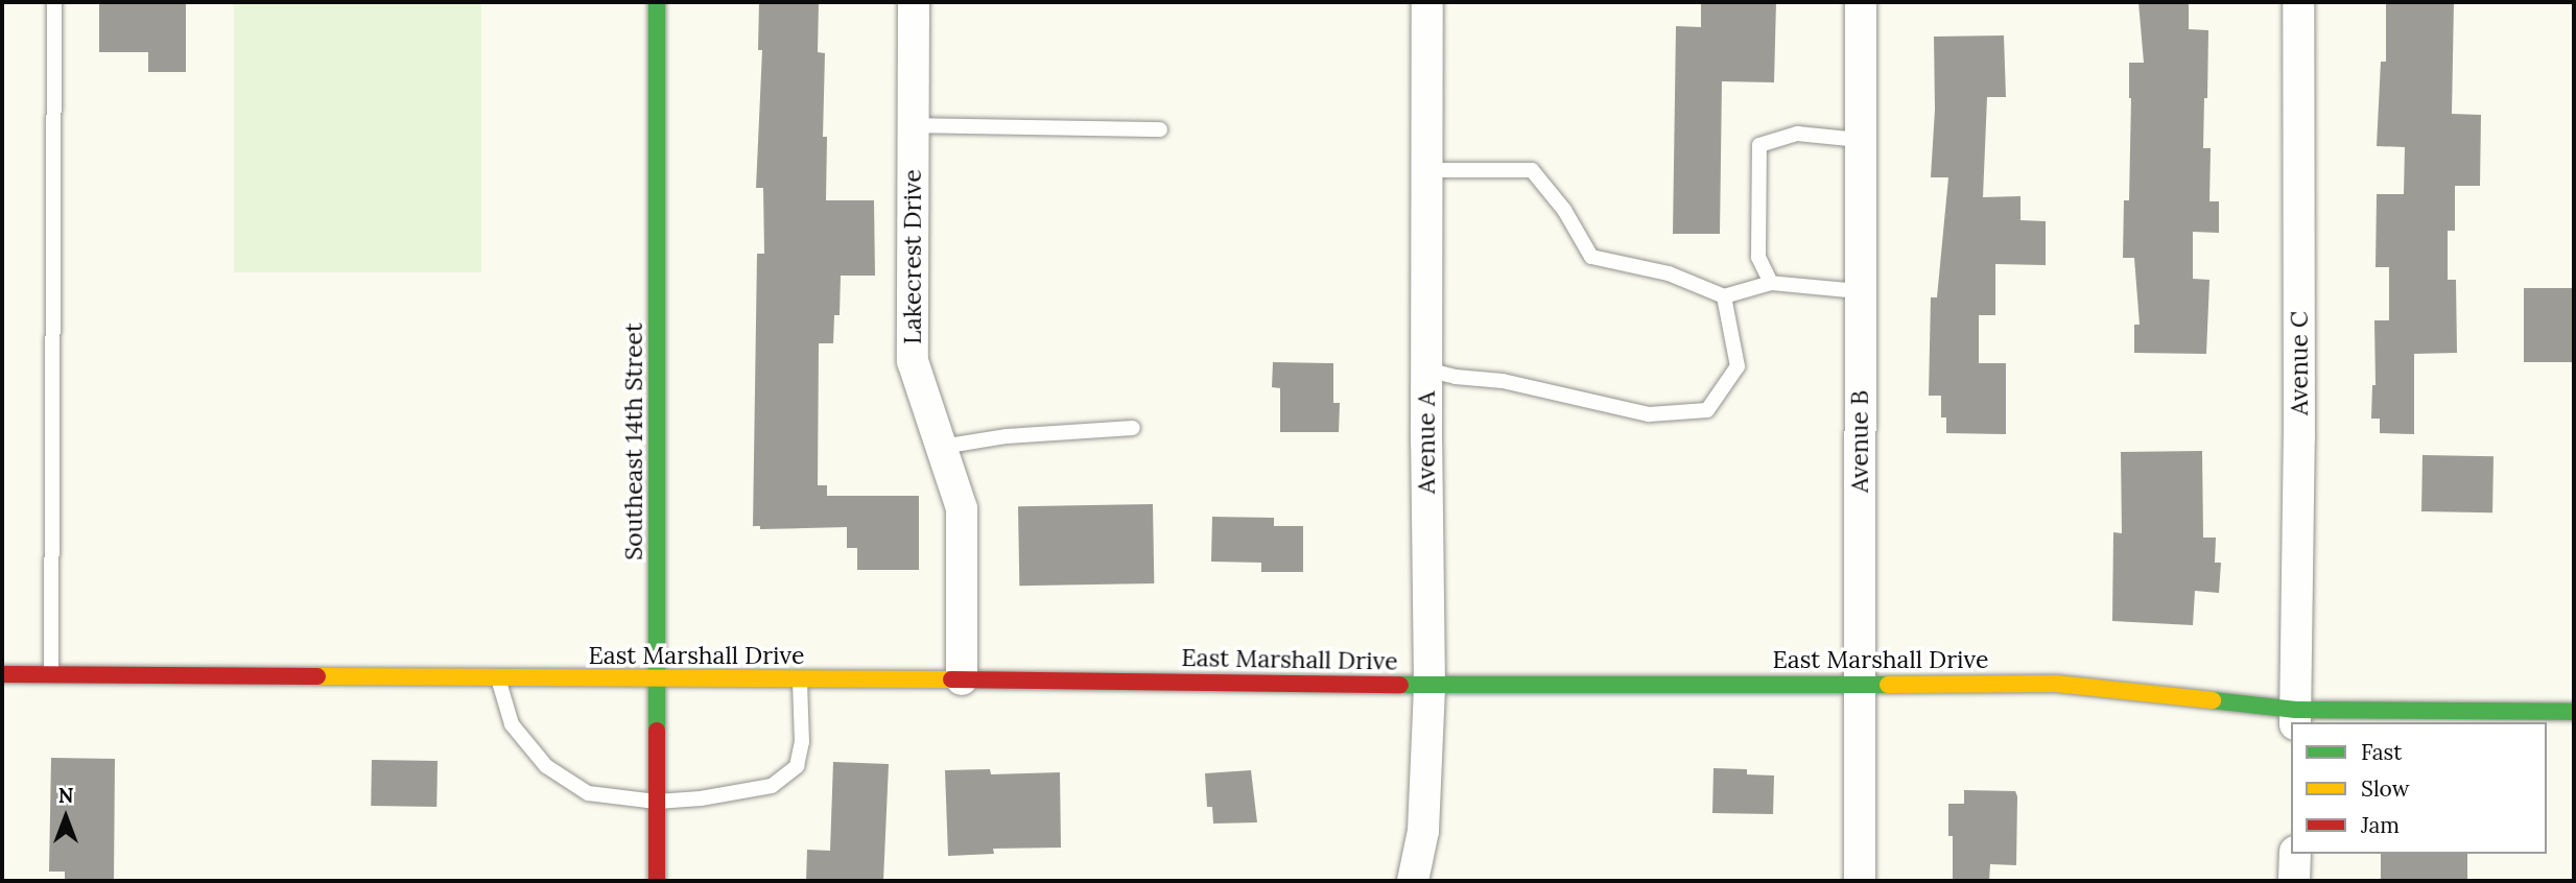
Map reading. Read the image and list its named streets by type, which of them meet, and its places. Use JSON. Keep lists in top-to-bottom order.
{
  "streets": {
    "street": [
      "Lakecrest Drive",
      "Avenue C",
      "Southeast 14th Street",
      "Avenue B",
      "Avenue A",
      "East Marshall Drive"
    ]
  },
  "crossings": [
    ["Lakecrest Drive", "East Marshall Drive"],
    ["Avenue C", "East Marshall Drive"],
    ["Southeast 14th Street", "East Marshall Drive"],
    ["Avenue B", "East Marshall Drive"],
    ["Avenue A", "East Marshall Drive"]
  ],
  "legend": ["Fast", "Slow", "Jam"],
  "north": "top"
}
